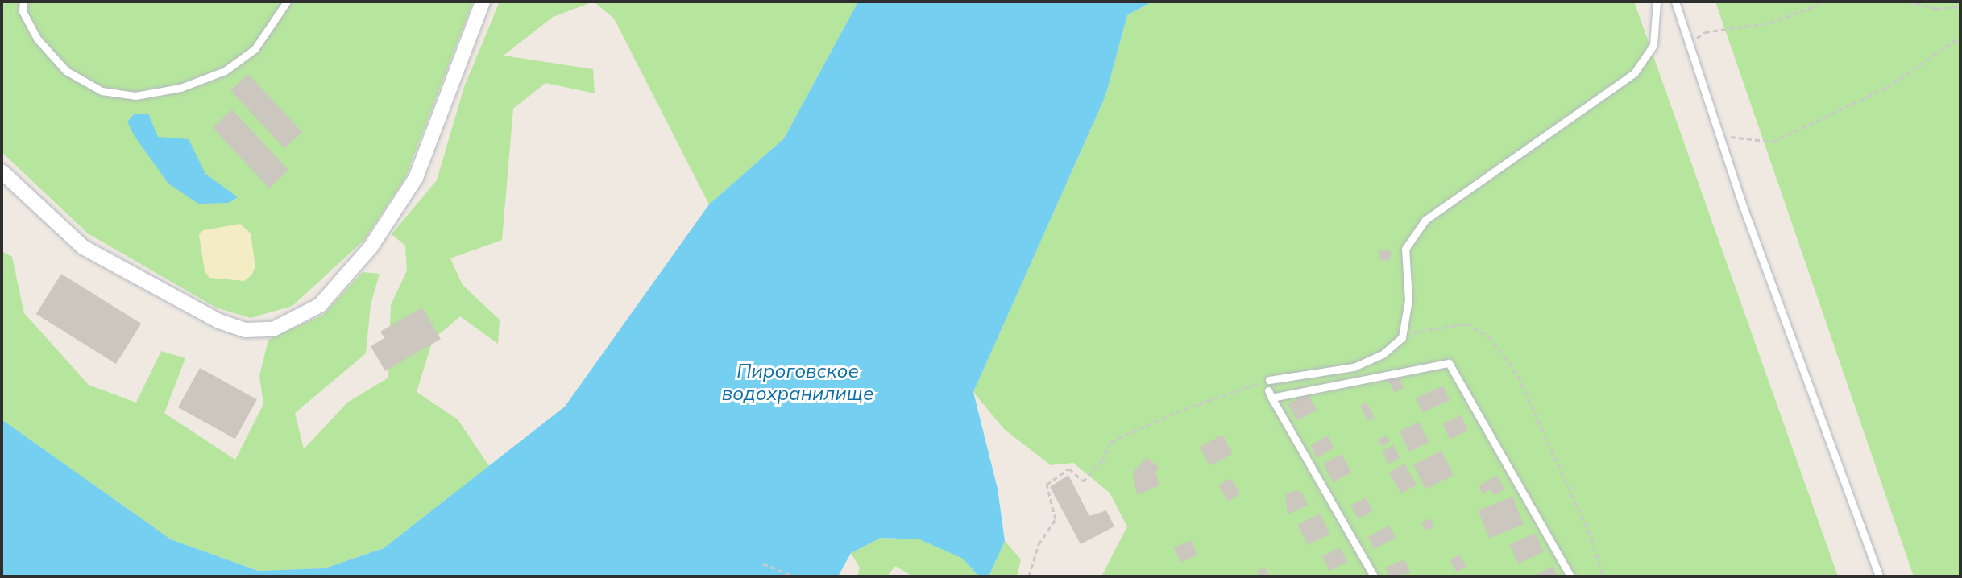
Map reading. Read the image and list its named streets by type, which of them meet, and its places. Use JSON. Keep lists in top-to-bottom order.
{
  "water": ["Пироговское водохранилище"]
}
